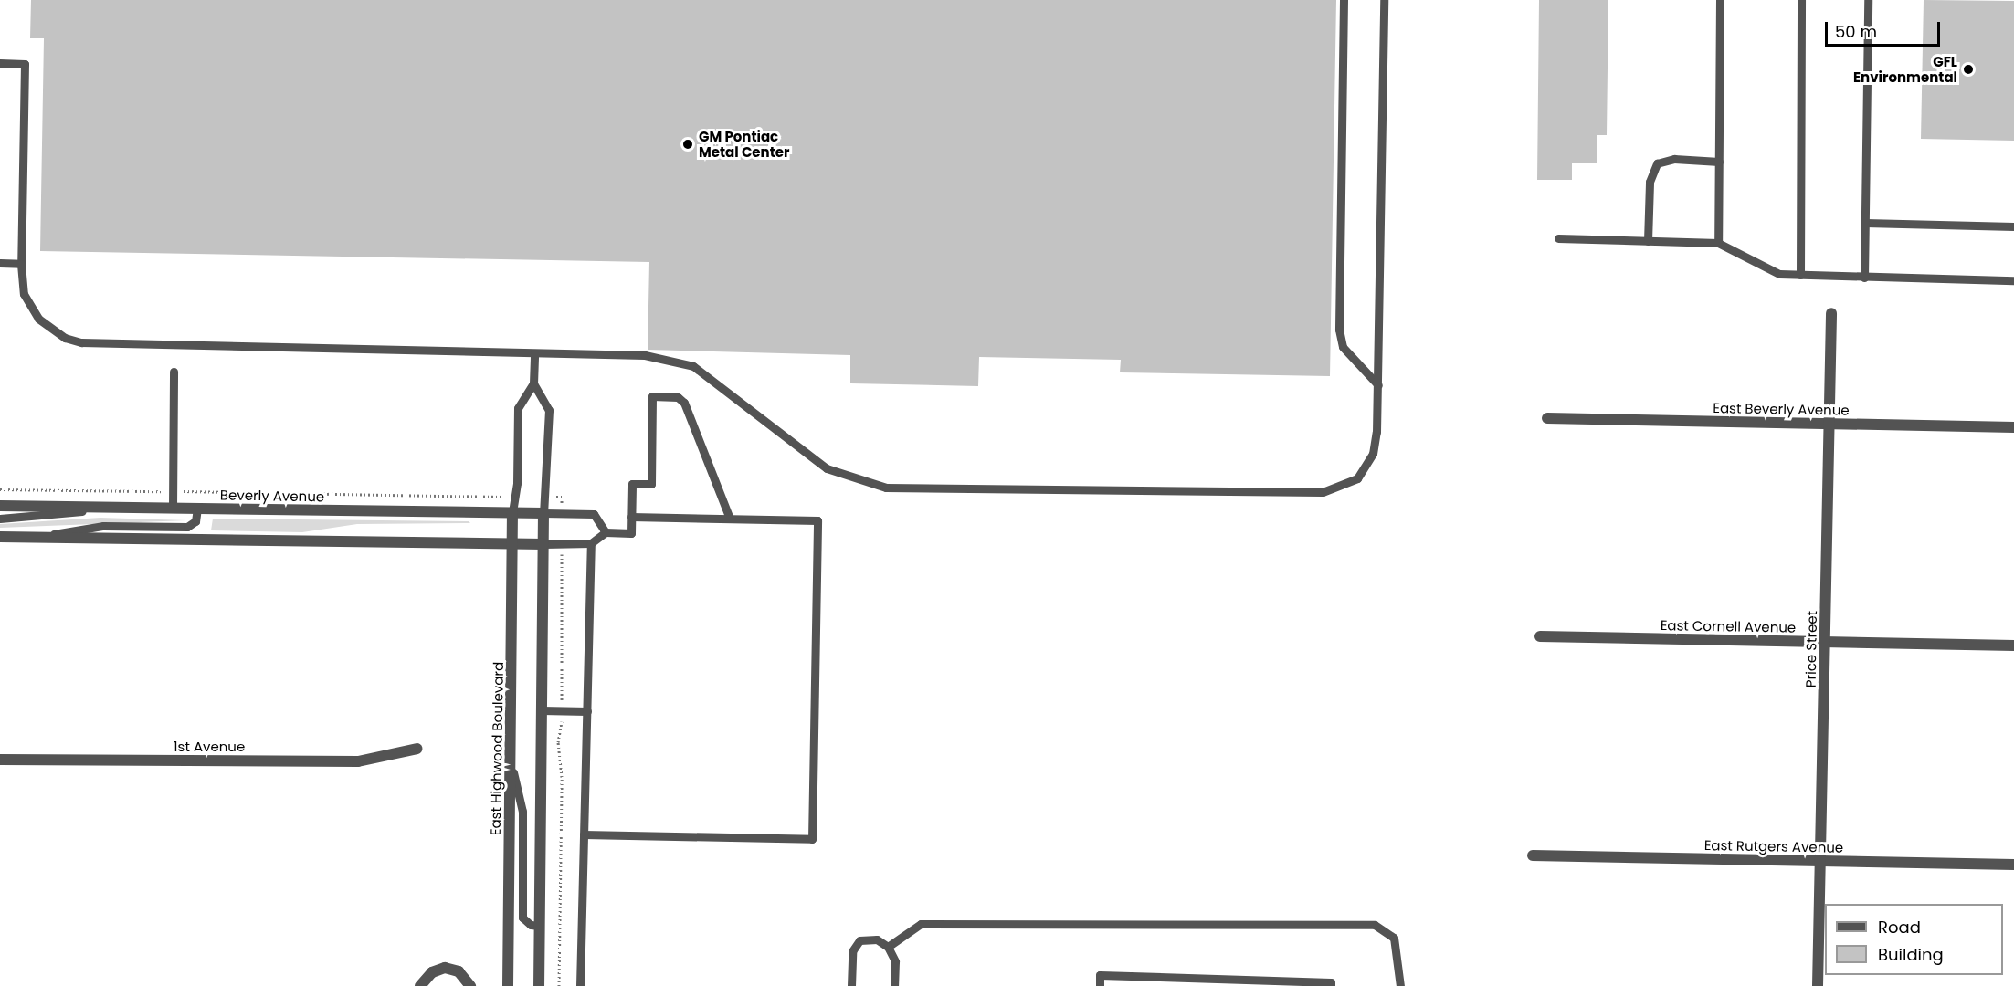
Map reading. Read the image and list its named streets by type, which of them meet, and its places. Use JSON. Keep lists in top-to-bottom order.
{
  "streets": {
    "street": [
      "East Beverly Avenue",
      "Beverly Avenue",
      "East Cornell Avenue",
      "Price Street",
      "1st Avenue",
      "East Highwood Boulevard",
      "East Rutgers Avenue"
    ]
  },
  "crossings": [
    ["East Beverly Avenue", "Price Street"],
    ["Beverly Avenue", "East Highwood Boulevard"],
    ["East Cornell Avenue", "Price Street"],
    ["Price Street", "East Rutgers Avenue"]
  ],
  "places": ["GFL Environmental", "GM Pontiac Metal Center"],
  "legend": ["Road", "Building"],
  "scale_bar": "50 m"
}
